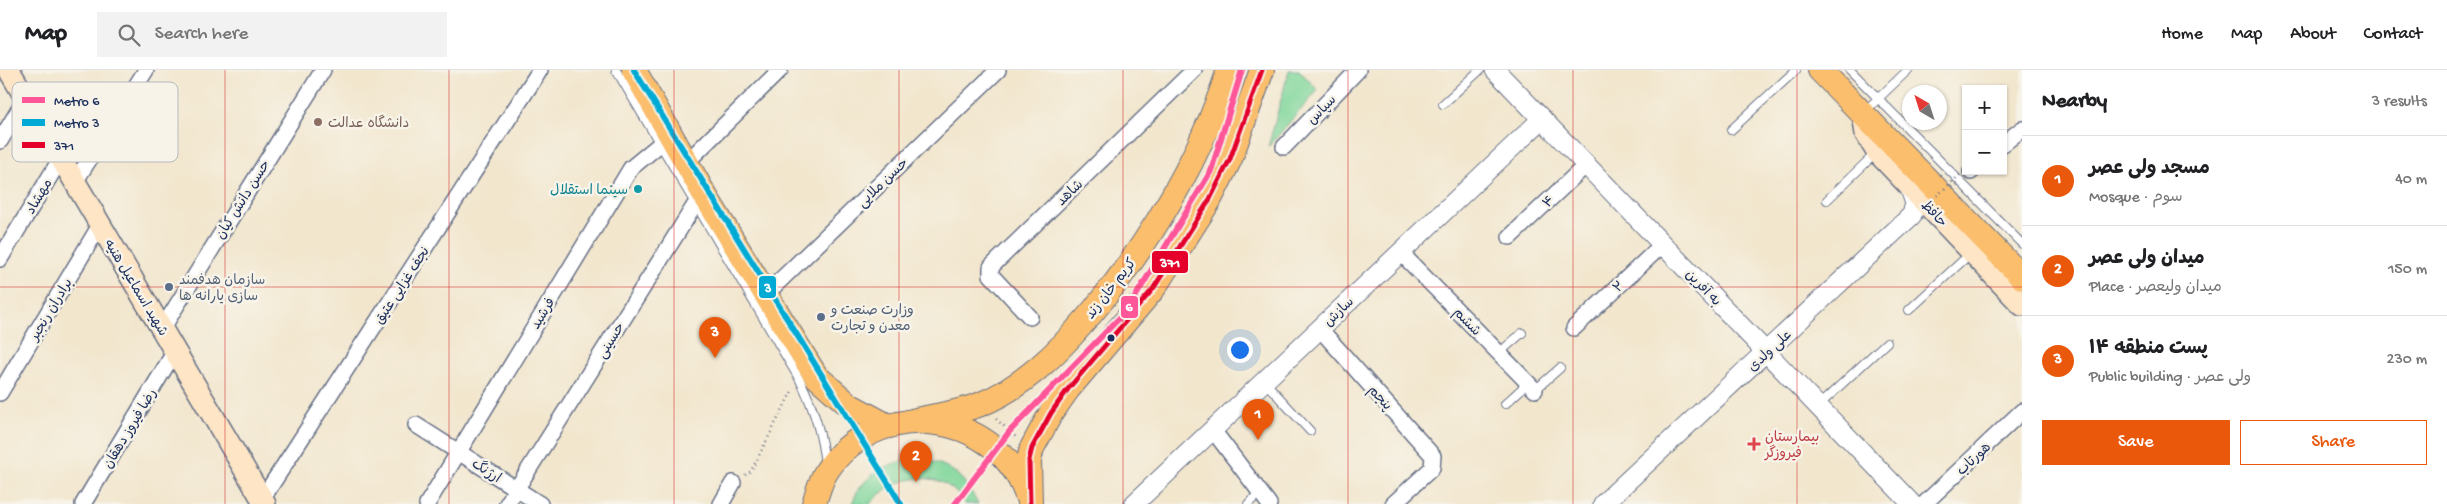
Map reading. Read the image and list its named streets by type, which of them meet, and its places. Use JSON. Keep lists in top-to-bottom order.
{
  "streets": {
    "main road": ["حافظ", "شهید اسماعیل هنیه", "کریم خان زند"],
    "street": [
      "سپاس",
      "حسن ملایی",
      "شاهد",
      "مهشاد",
      "حسن دانش کیان",
      "۴",
      "نجف غزایی عتیق",
      "۲",
      "به آفرین",
      "برادران رنجبر",
      "سازش",
      "فرشید",
      "ششم",
      "حسینی",
      "علی ولدی",
      "پنجم",
      "رضا فیروز دهقان",
      "هورتاب",
      "ارژنگ"
    ]
  },
  "crossings": [
    ["حسن دانش کیان", "شهید اسماعیل هنیه"],
    ["۴", "به آفرین"],
    ["حافظ", "علی ولدی"],
    ["نجف غزایی عتیق", "شهید اسماعیل هنیه"],
    ["۲", "به آفرین"],
    ["شهید اسماعیل هنیه", "برادران رنجبر"],
    ["شهید اسماعیل هنیه", "رضا فیروز دهقان"],
    ["به آفرین", "سازش"],
    ["به آفرین", "علی ولدی"],
    ["سازش", "ششم"],
    ["سازش", "پنجم"],
    ["فرشید", "ارژنگ"],
    ["حسینی", "ارژنگ"]
  ],
  "places": {
    "other": [
      "دانشگاه عدالت",
      "سینما استقلال",
      "سازمان هدفمند سازی یارانه ها",
      "وزارت صنعت و معدن و تجارت"
    ],
    "health": ["بیمارستان فیروزگر"]
  },
  "lines": ["metro line 6", "metro line 3", "transit line 371"],
  "legend": ["Metro 6", "Metro 3", "371"],
  "north": "top left",
  "page": {
    "header": "Map",
    "search": "Search here",
    "nav": [
      "Home",
      "Map",
      "About",
      "Contact"
    ],
    "heading": ["Nearby", "3 results"],
    "map_buttons": ["+", "−"],
    "list": [
      {
        "mark": "1",
        "name": "مسجد ولی عصر",
        "note": "Mosque · سوم",
        "value": "40 m"
      },
      {
        "mark": "2",
        "name": "میدان ولی عصر",
        "note": "Place · میدان ولیعصر",
        "value": "150 m"
      },
      {
        "mark": "3",
        "name": "پست منطقه ۱۴",
        "note": "Public building · ولی عصر",
        "value": "230 m"
      }
    ],
    "pins": ["3", "1", "2"],
    "buttons": ["Save", "Share"]
  }
}
